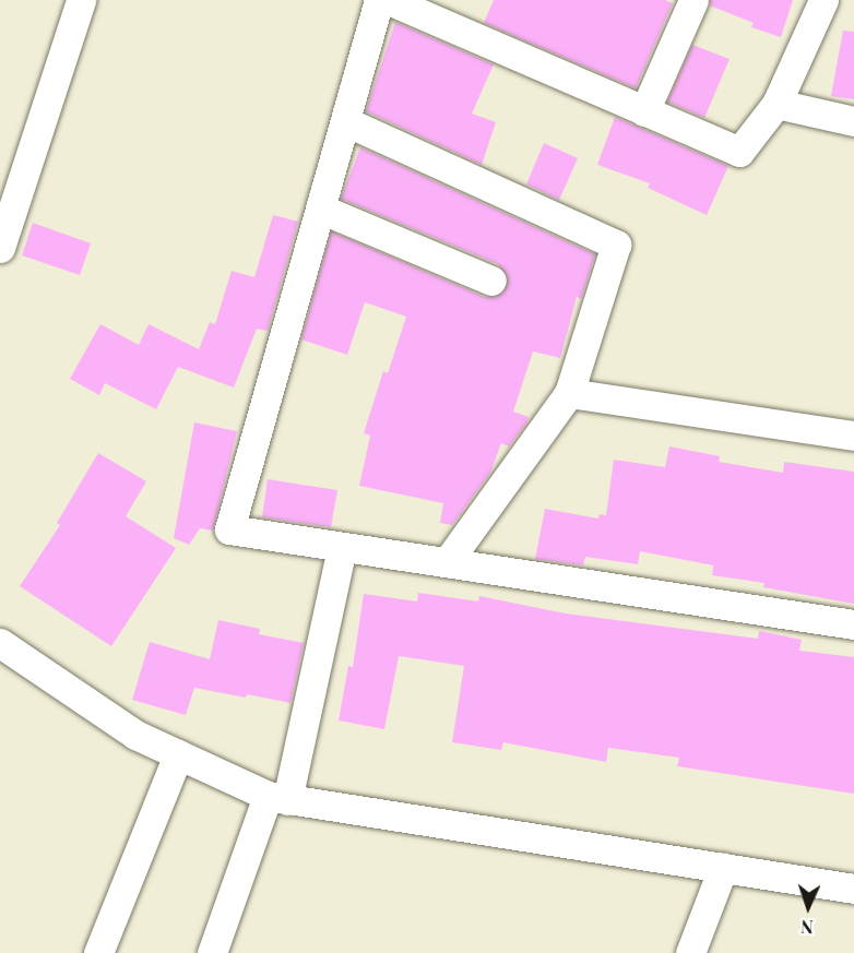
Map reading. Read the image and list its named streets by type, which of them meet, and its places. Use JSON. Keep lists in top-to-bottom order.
{
  "north": "bottom"
}
